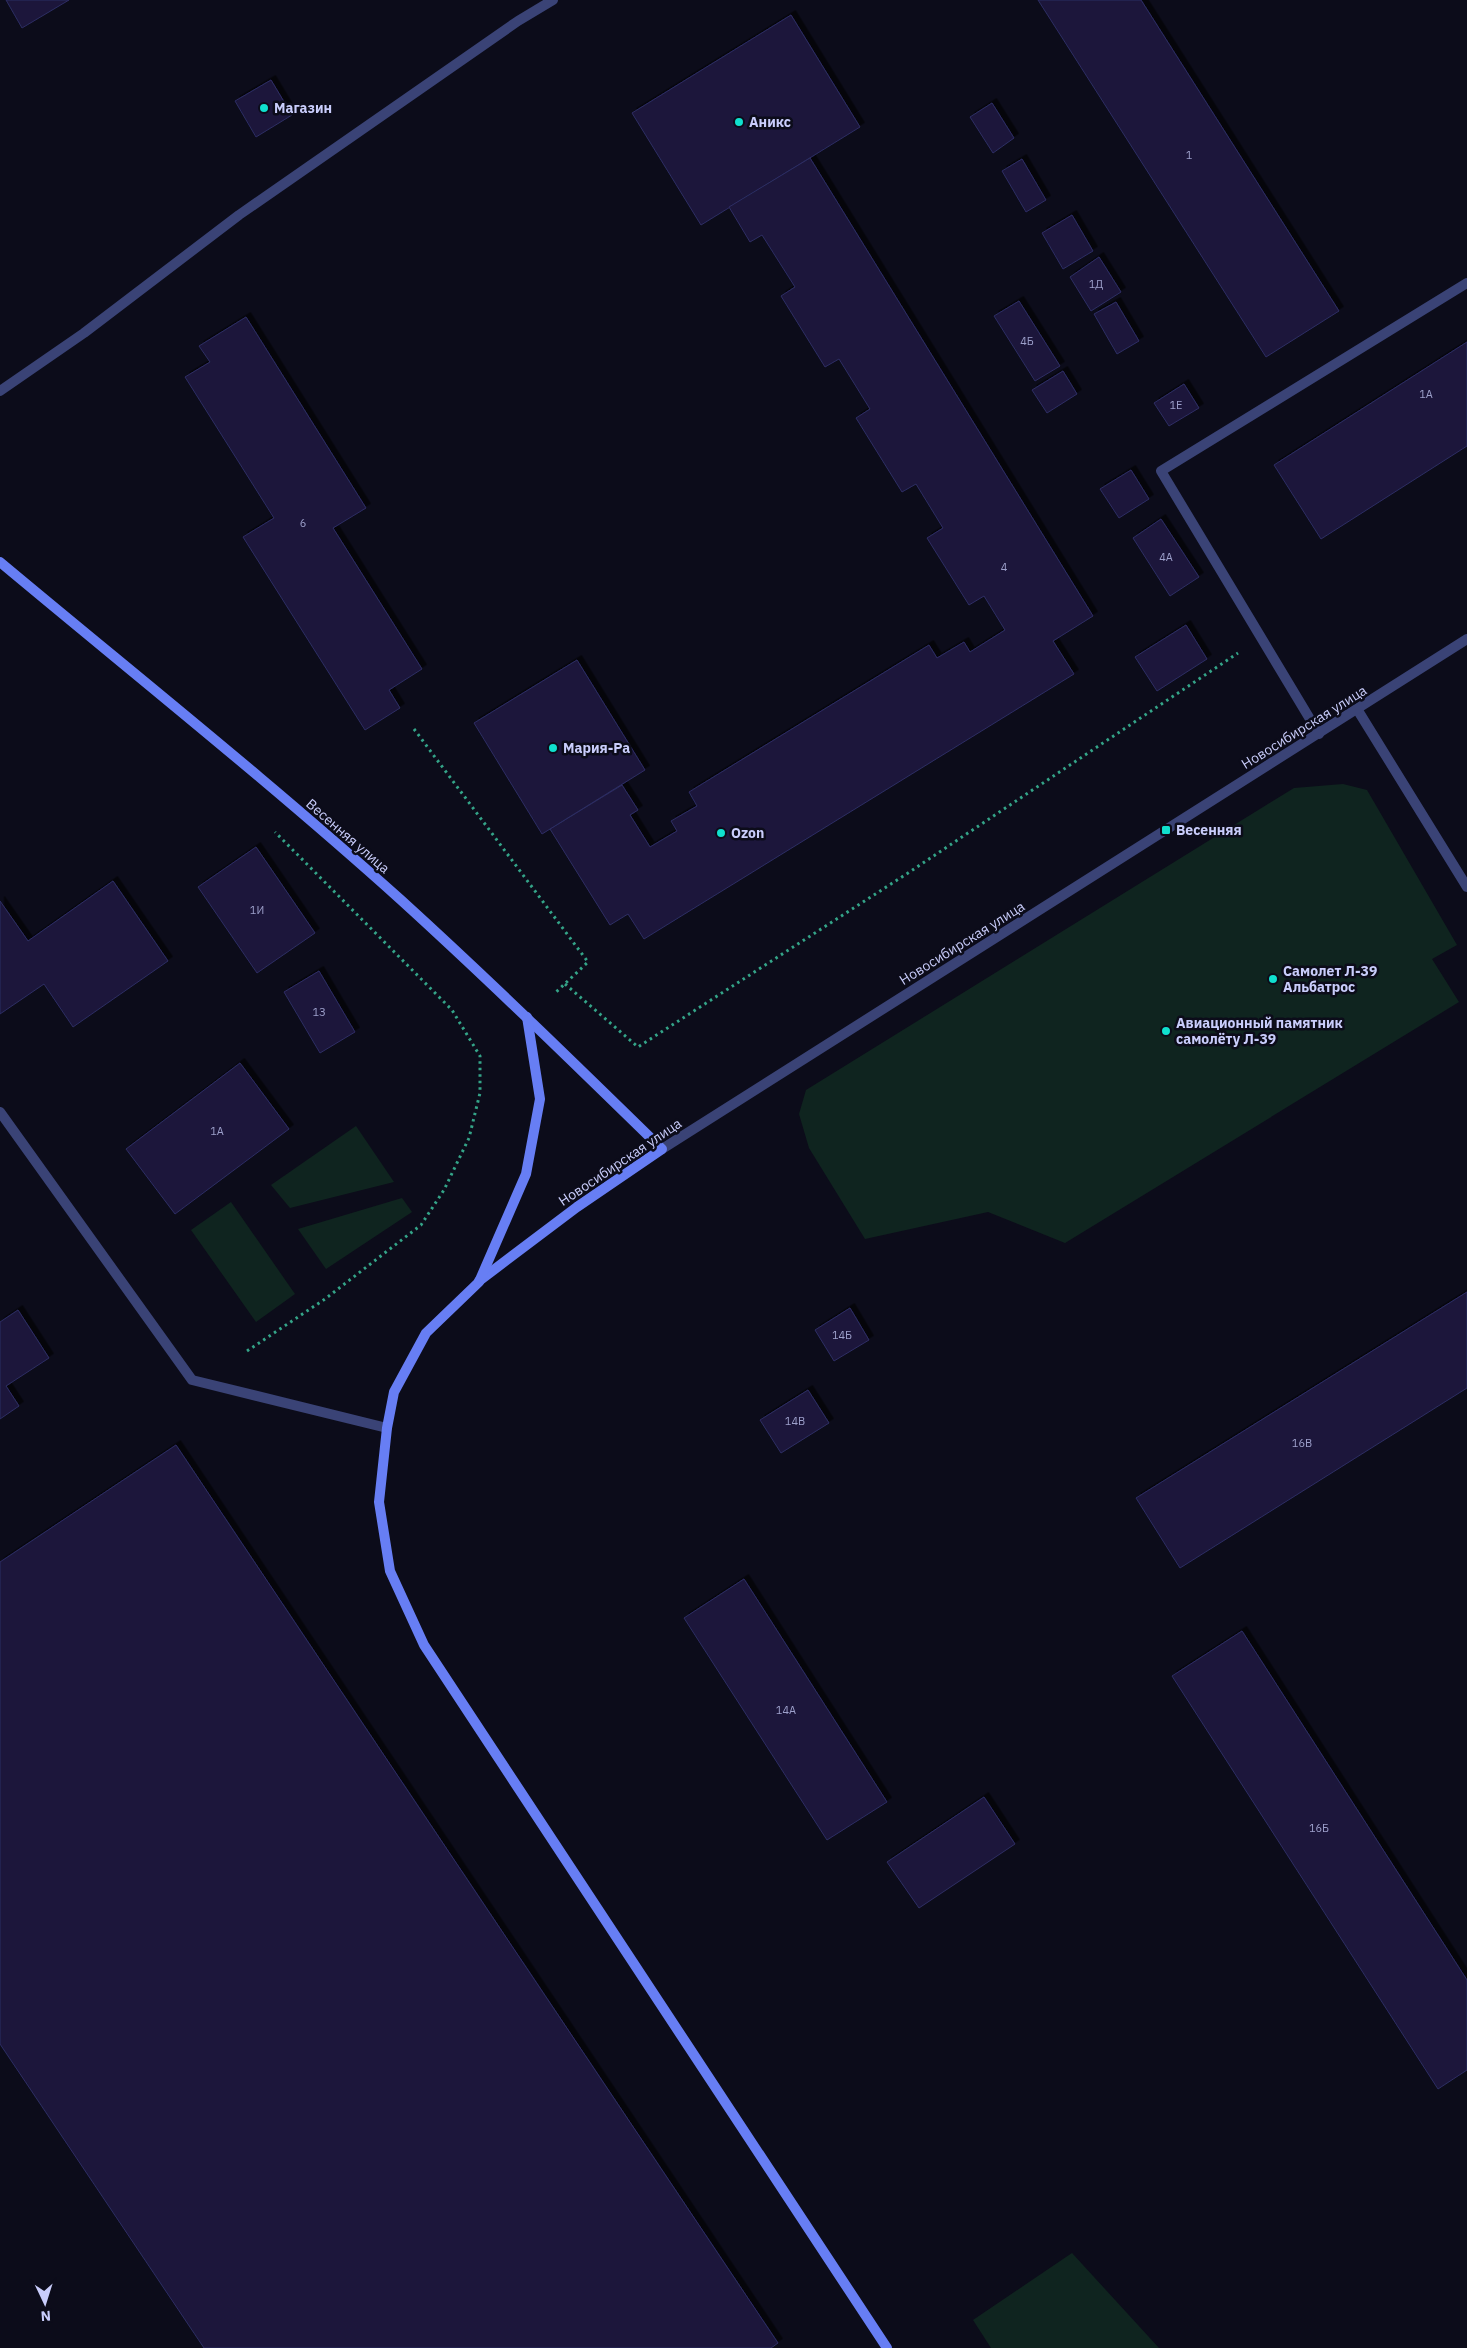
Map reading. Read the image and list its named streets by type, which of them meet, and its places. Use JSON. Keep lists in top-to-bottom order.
{
  "streets": {
    "main road": ["Новосибирская улица", "Весенняя улица"]
  },
  "crossings": [
    ["Новосибирская улица", "Весенняя улица"]
  ],
  "places": {
    "other": [
      "Магазин",
      "Аникс",
      "Мария-Ра",
      "Ozon",
      "Самолет Л-39 Альбатрос",
      "Авиационный памятник самолёту Л-39"
    ],
    "transit": ["Весенняя"]
  },
  "house_numbers": [
    "1",
    "1Д",
    "4Б",
    "1А",
    "1Е",
    "6",
    "4А",
    "4",
    "1И",
    "1З",
    "1А",
    "14Б",
    "14В",
    "16В",
    "14А",
    "16Б"
  ],
  "north": "bottom"
}
